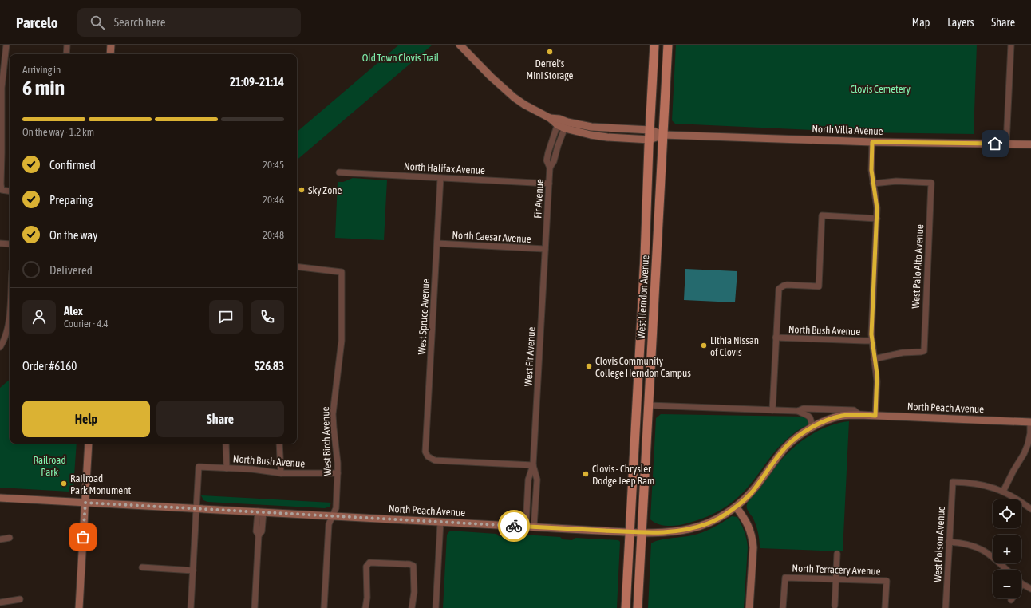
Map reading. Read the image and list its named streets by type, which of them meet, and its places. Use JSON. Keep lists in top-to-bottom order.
{
  "streets": {
    "main road": ["West Herndon Avenue"],
    "street": [
      "North Villa Avenue",
      "North Halifax Avenue",
      "Fir Avenue",
      "North Caesar Avenue",
      "West Palo Alto Avenue",
      "West Spruce Avenue",
      "North Bush Avenue",
      "West Fir Avenue",
      "North Peach Avenue",
      "West Birch Avenue",
      "West Polson Avenue",
      "North Terracery Avenue"
    ]
  },
  "crossings": [
    ["North Villa Avenue", "Fir Avenue"],
    ["North Villa Avenue", "West Herndon Avenue"],
    ["North Halifax Avenue", "Fir Avenue"],
    ["North Halifax Avenue", "West Spruce Avenue"],
    ["Fir Avenue", "North Caesar Avenue"],
    ["Fir Avenue", "West Fir Avenue"],
    ["North Caesar Avenue", "West Spruce Avenue"],
    ["North Caesar Avenue", "West Fir Avenue"],
    ["West Herndon Avenue", "North Peach Avenue"],
    ["West Spruce Avenue", "West Fir Avenue"],
    ["North Bush Avenue", "North Peach Avenue"],
    ["North Bush Avenue", "West Birch Avenue"],
    ["West Fir Avenue", "North Peach Avenue"],
    ["North Peach Avenue", "West Birch Avenue"]
  ],
  "parks": ["Old Town Clovis Trail", "Clovis Cemetery", "Railroad Park"],
  "places": [
    "Derrel's Mini Storage",
    "Sky Zone",
    "Lithia Nissan of Clovis",
    "Clovis Community College Herndon Campus",
    "Clovis - Chrysler Dodge Jeep Ram",
    "Railroad Park Monument"
  ],
  "page": {
    "header": "Parcelo",
    "search": "Search here",
    "nav": ["Map", "Layers", "Share"],
    "heading": ["6 min", "Arriving in", "21:09–21:14"],
    "panel": [
      "Alex",
      "Courier · 4.4",
      "Order #6160",
      "$26.83"
    ],
    "bar": "On the way · 1.2 km",
    "list": [
      ["Confirmed", "20:45"],
      ["Preparing", "20:46"],
      ["On the way", "20:48"],
      "Delivered"
    ],
    "buttons": ["Help", "Share"],
    "map_buttons": ["+", "−"]
  }
}
